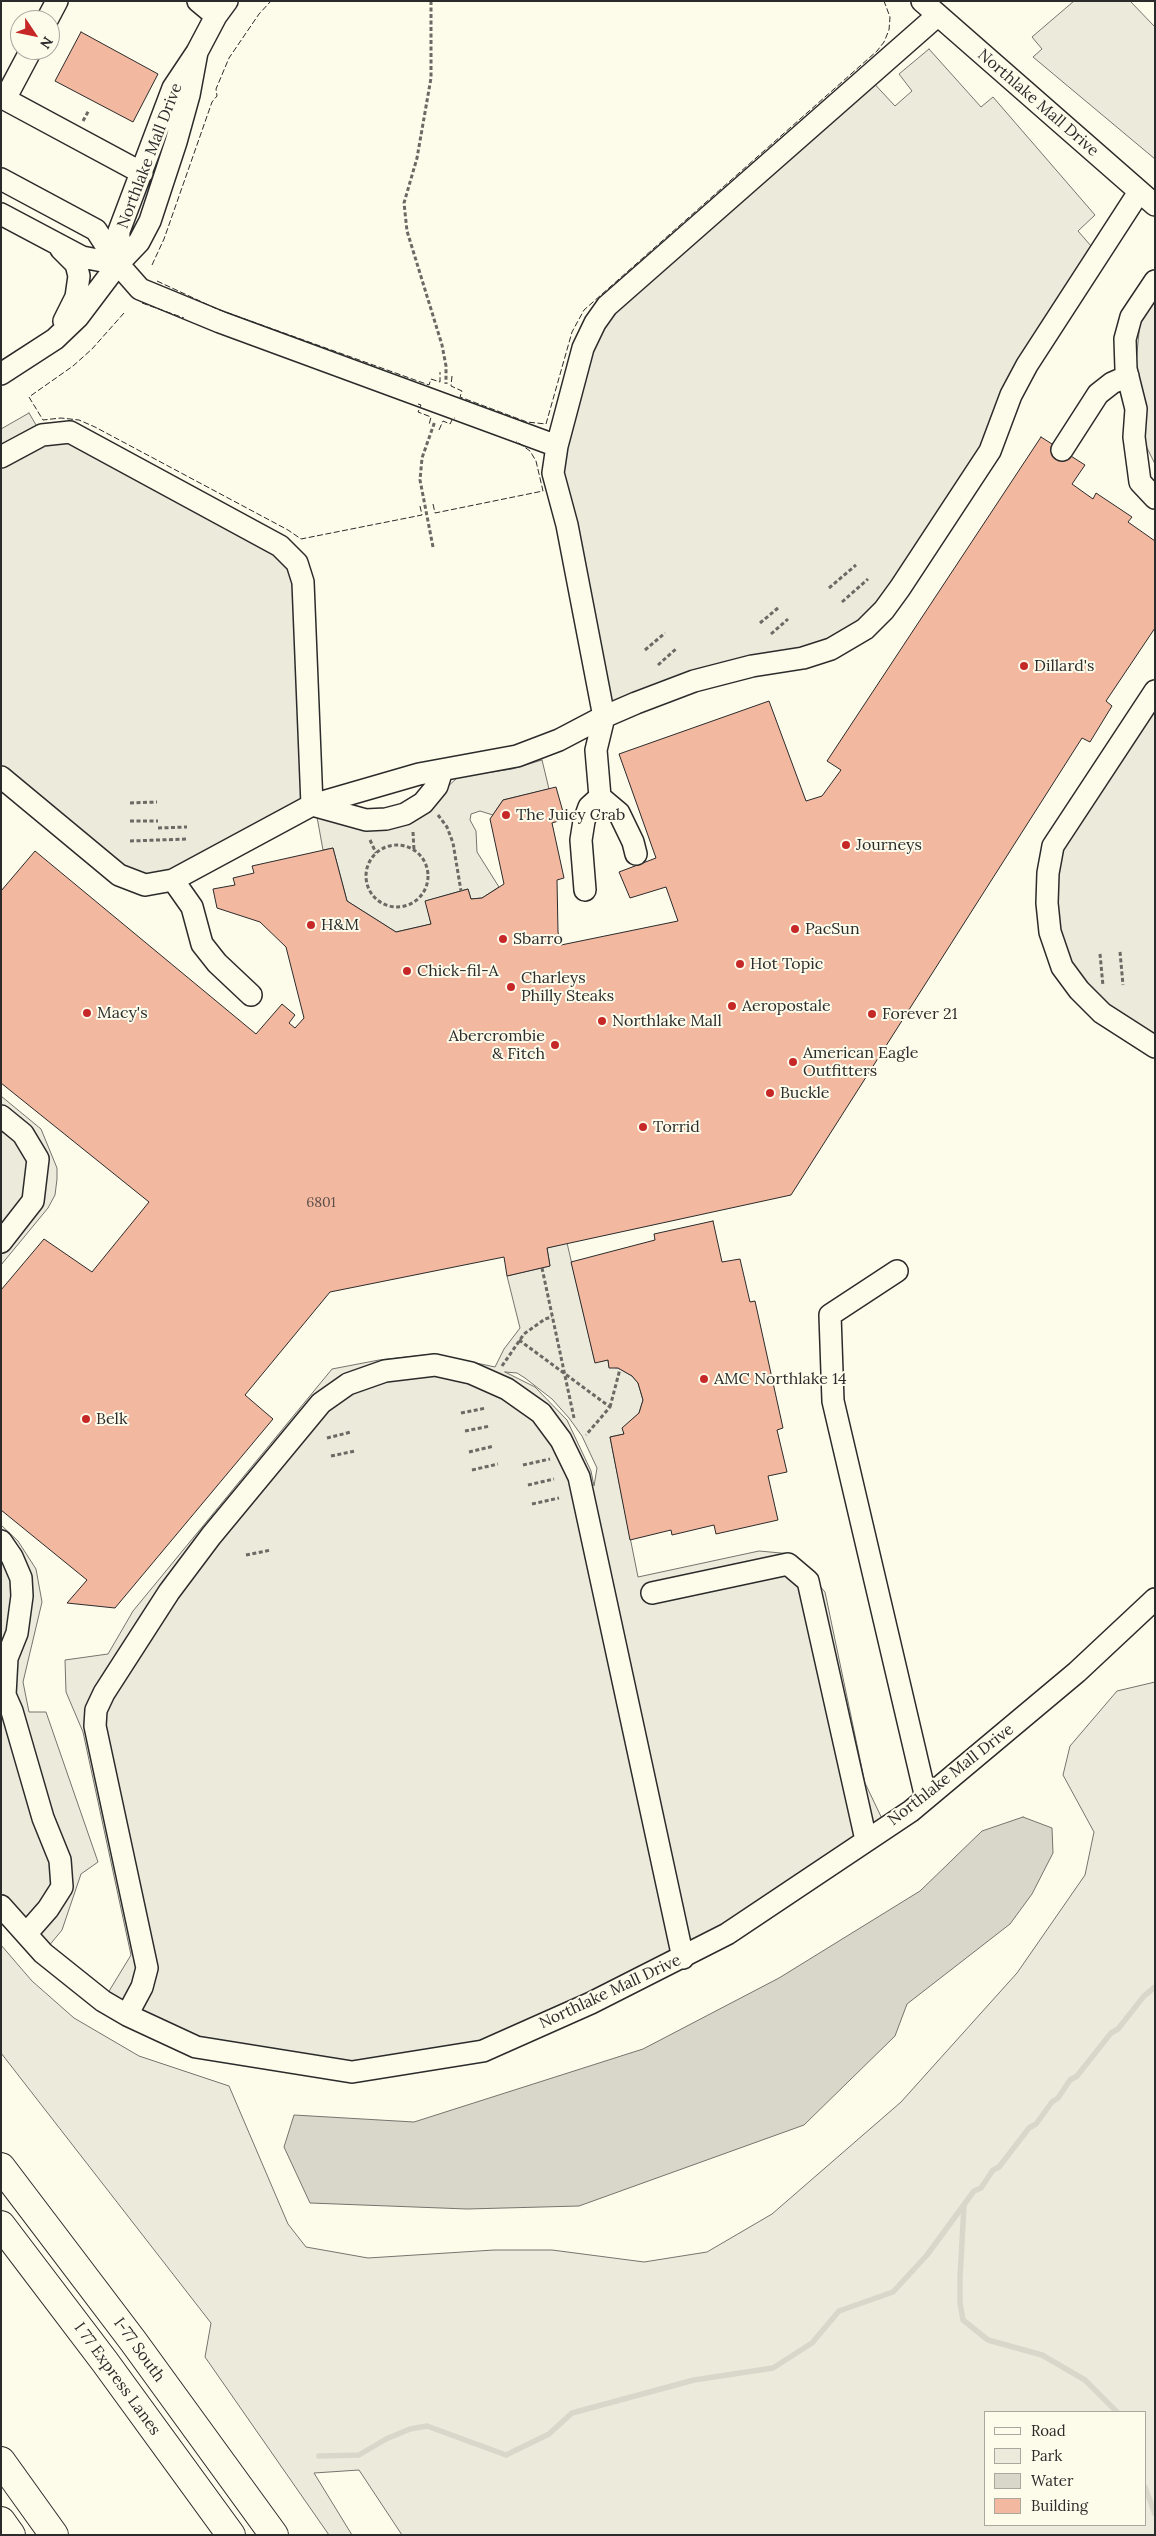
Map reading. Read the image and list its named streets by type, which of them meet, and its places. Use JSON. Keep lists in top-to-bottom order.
{
  "streets": {
    "highway": ["I-77 South", "I 77 Express Lanes"],
    "street": ["Northlake Mall Drive"]
  },
  "places": [
    "Dillard's",
    "The Juicy Crab",
    "Journeys",
    "H&M",
    "PacSun",
    "Sbarro",
    "Hot Topic",
    "Chick-fil-A",
    "Charleys Philly Steaks",
    "Aeropostale",
    "Macy's",
    "Forever 21",
    "Northlake Mall",
    "Abercrombie & Fitch",
    "American Eagle Outfitters",
    "Buckle",
    "Torrid",
    "AMC Northlake 14",
    "Belk"
  ],
  "house_numbers": ["6801"],
  "legend": [
    "Road",
    "Park",
    "Water",
    "Building"
  ],
  "north": "bottom right"
}
